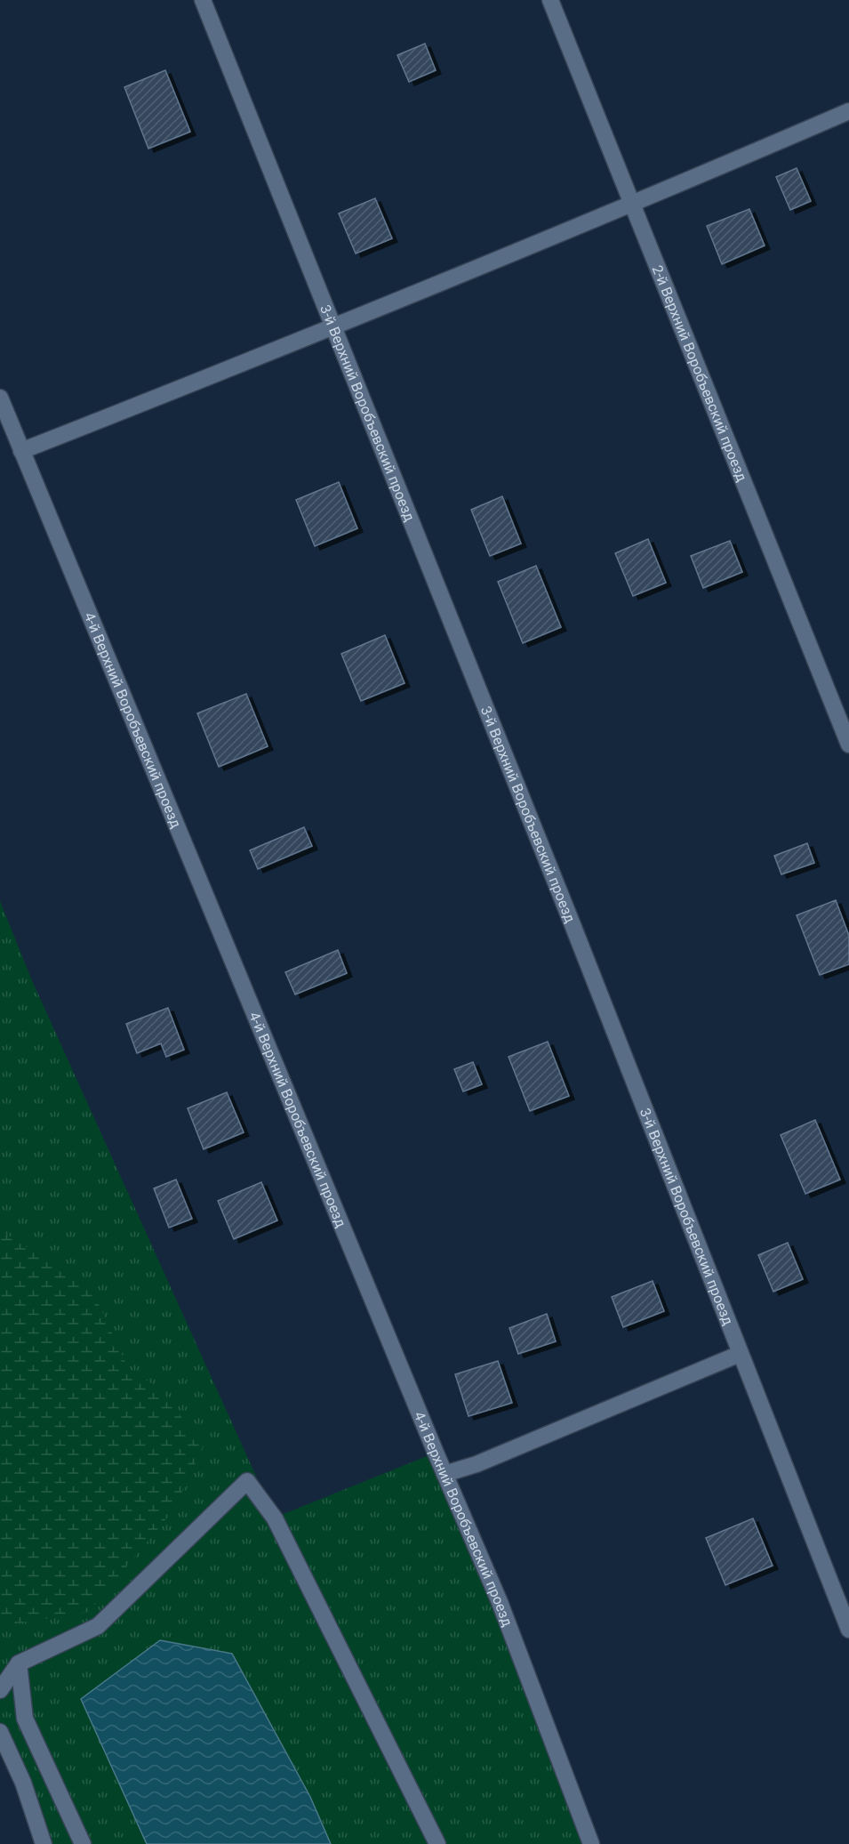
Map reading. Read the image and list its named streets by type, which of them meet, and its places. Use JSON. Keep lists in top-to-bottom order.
{
  "streets": {
    "street": ["2-й Верхний Воробъевский проезд", "3-й Верхний Воробъевский проезд", "4-й Верхний Воробъевский проезд"]
  }
}
